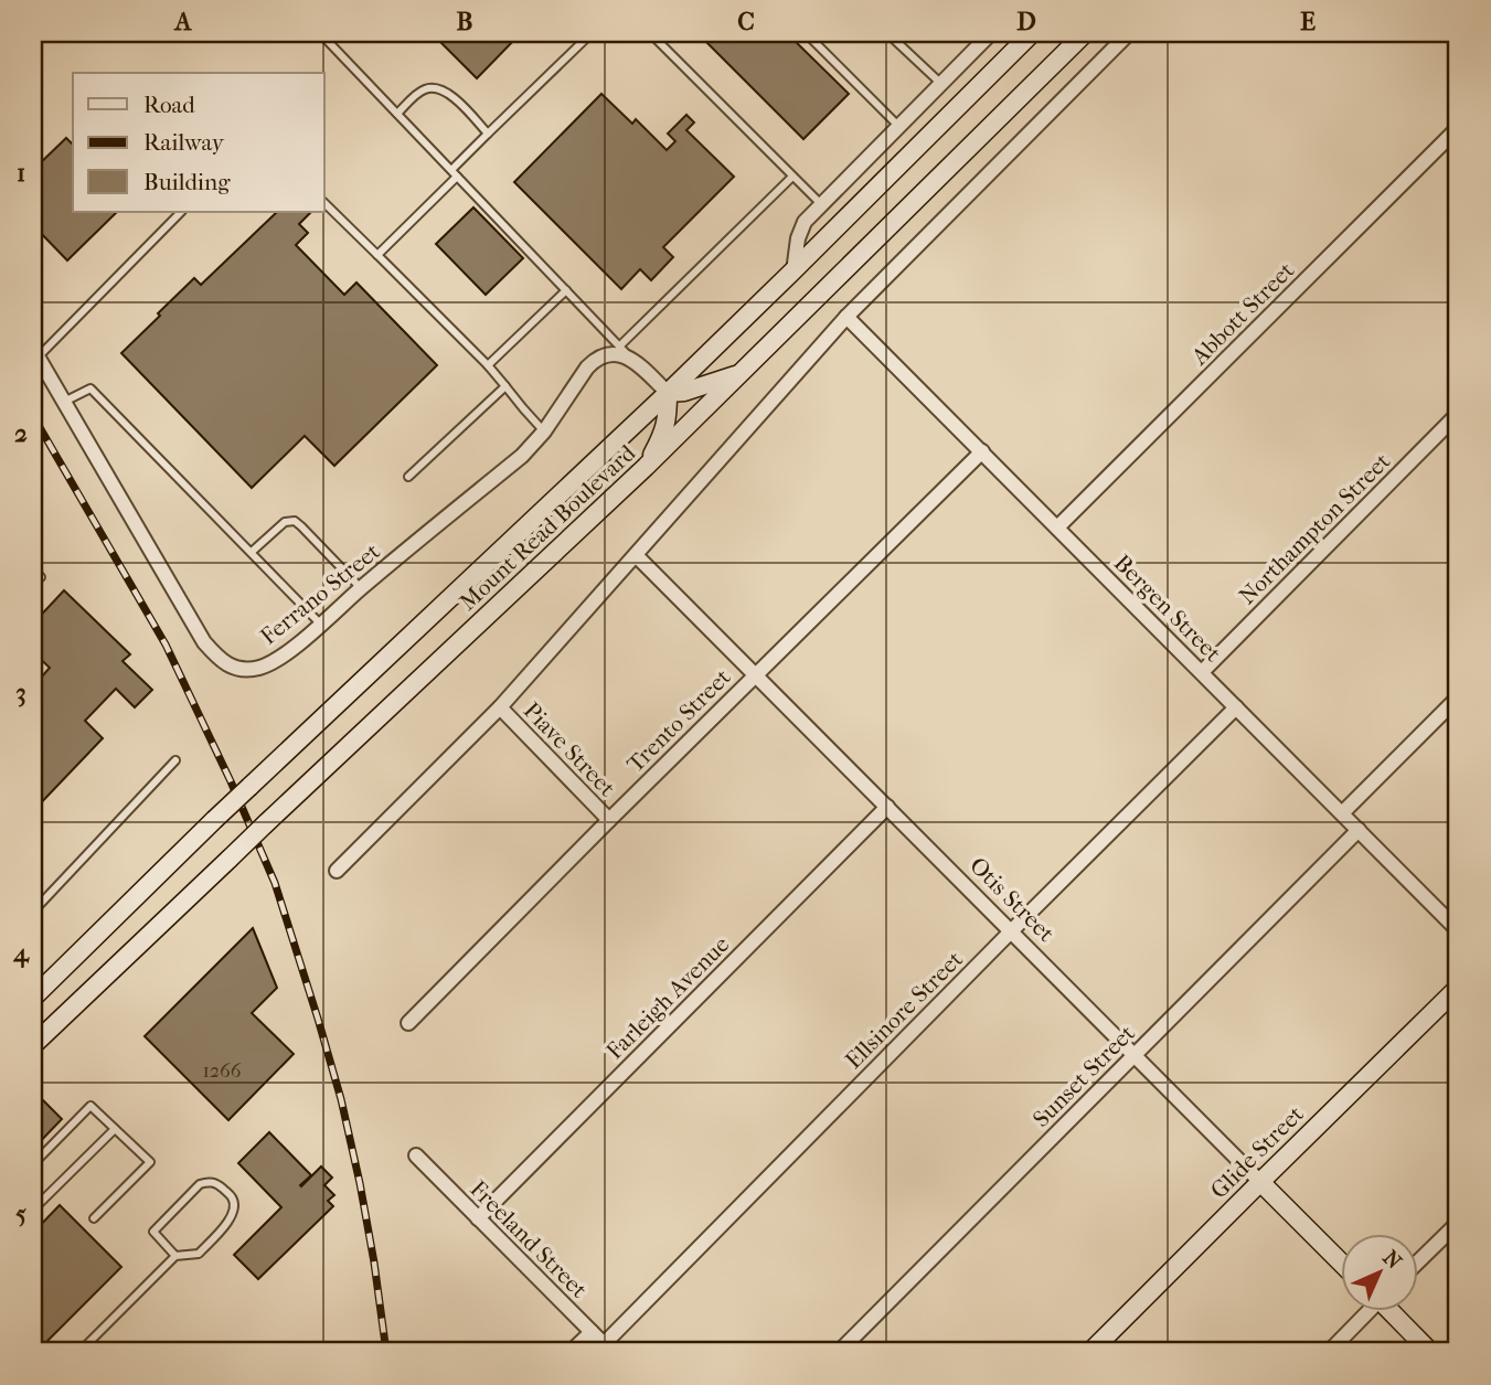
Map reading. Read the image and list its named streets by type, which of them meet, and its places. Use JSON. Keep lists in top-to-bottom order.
{
  "streets": {
    "main road": ["Mount Read Boulevard", "Otis Street", "Glide Street"],
    "street": [
      "Abbott Street",
      "Northampton Street",
      "Ferrano Street",
      "Bergen Street",
      "Trento Street",
      "Piave Street",
      "Farleigh Avenue",
      "Ellsinore Street",
      "Sunset Street",
      "Freeland Street"
    ]
  },
  "crossings": [
    ["Abbott Street", "Bergen Street"],
    ["Northampton Street", "Bergen Street"],
    ["Bergen Street", "Trento Street"],
    ["Bergen Street", "Ellsinore Street"],
    ["Bergen Street", "Sunset Street"],
    ["Trento Street", "Piave Street"],
    ["Trento Street", "Otis Street"],
    ["Otis Street", "Farleigh Avenue"],
    ["Otis Street", "Ellsinore Street"],
    ["Otis Street", "Sunset Street"],
    ["Otis Street", "Glide Street"],
    ["Farleigh Avenue", "Freeland Street"],
    ["Ellsinore Street", "Freeland Street"]
  ],
  "house_numbers": ["1266"],
  "legend": ["Road", "Railway", "Building"],
  "north": "top right",
  "grid": {
    "columns": [
      "A",
      "B",
      "C",
      "D",
      "E"
    ],
    "rows": [
      "1",
      "2",
      "3",
      "4",
      "5"
    ]
  }
}
